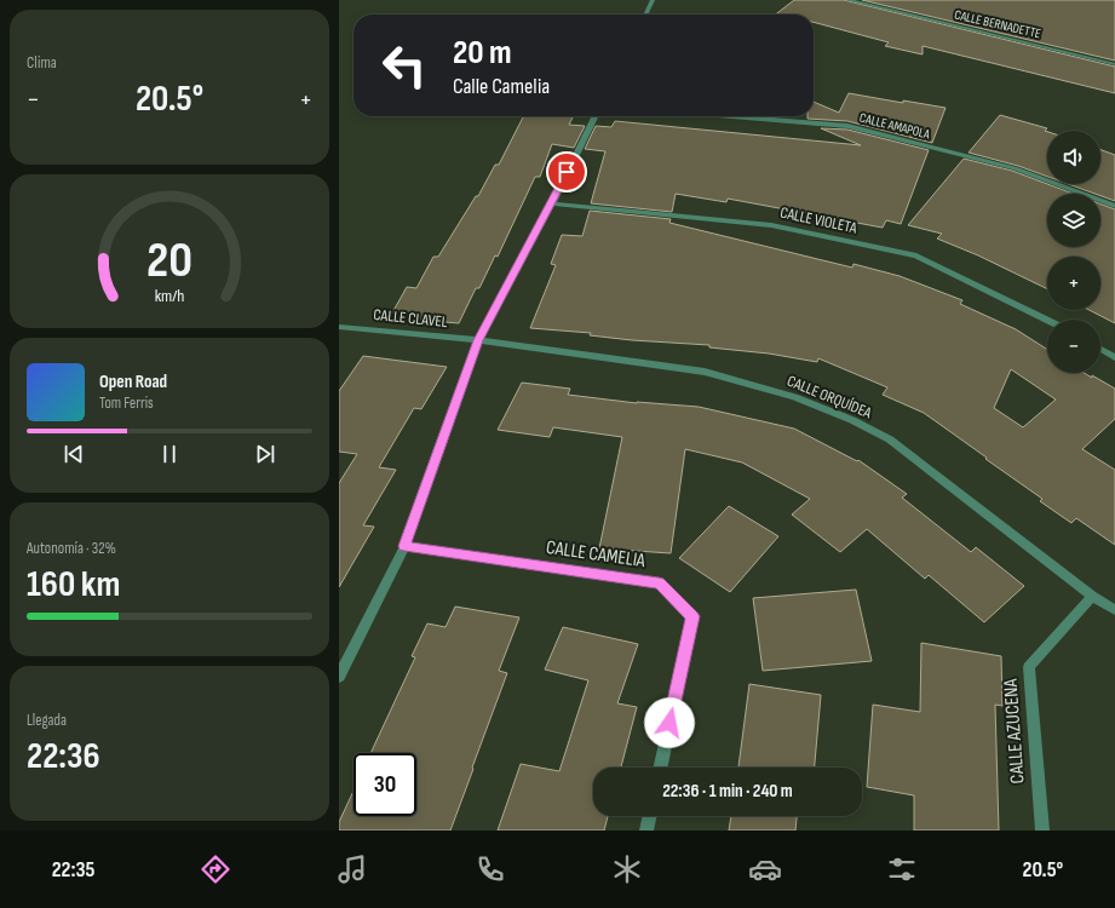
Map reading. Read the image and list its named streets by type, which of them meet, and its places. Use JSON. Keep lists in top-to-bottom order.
{
  "streets": {
    "street": [
      "CALLE BERNADETTE",
      "CALLE AMAPOLA",
      "CALLE VIOLETA",
      "CALLE CLAVEL",
      "CALLE ORQUÍDEA",
      "CALLE CAMELIA",
      "CALLE AZUCENA"
    ]
  },
  "crossings": [
    ["CALLE CLAVEL", "CALLE ORQUÍDEA"],
    ["CALLE ORQUÍDEA", "CALLE AZUCENA"]
  ],
  "page": {
    "tile": [
      "Clima",
      ["Autonomía · 32%", "160 km"],
      ["Llegada", "22:36"]
    ],
    "turn": ["20 m", "Calle Camelia"],
    "heat": ["−", "20.5°", "+"],
    "map_buttons": ["+", "−"],
    "song": ["Open Road", "Tom Ferris"],
    "limit": "30",
    "trip": "22:36 · 1 min · 240 m",
    "tabs": ["22:35", "20.5°"],
    "gauge": ["20", "km/h"]
  }
}
